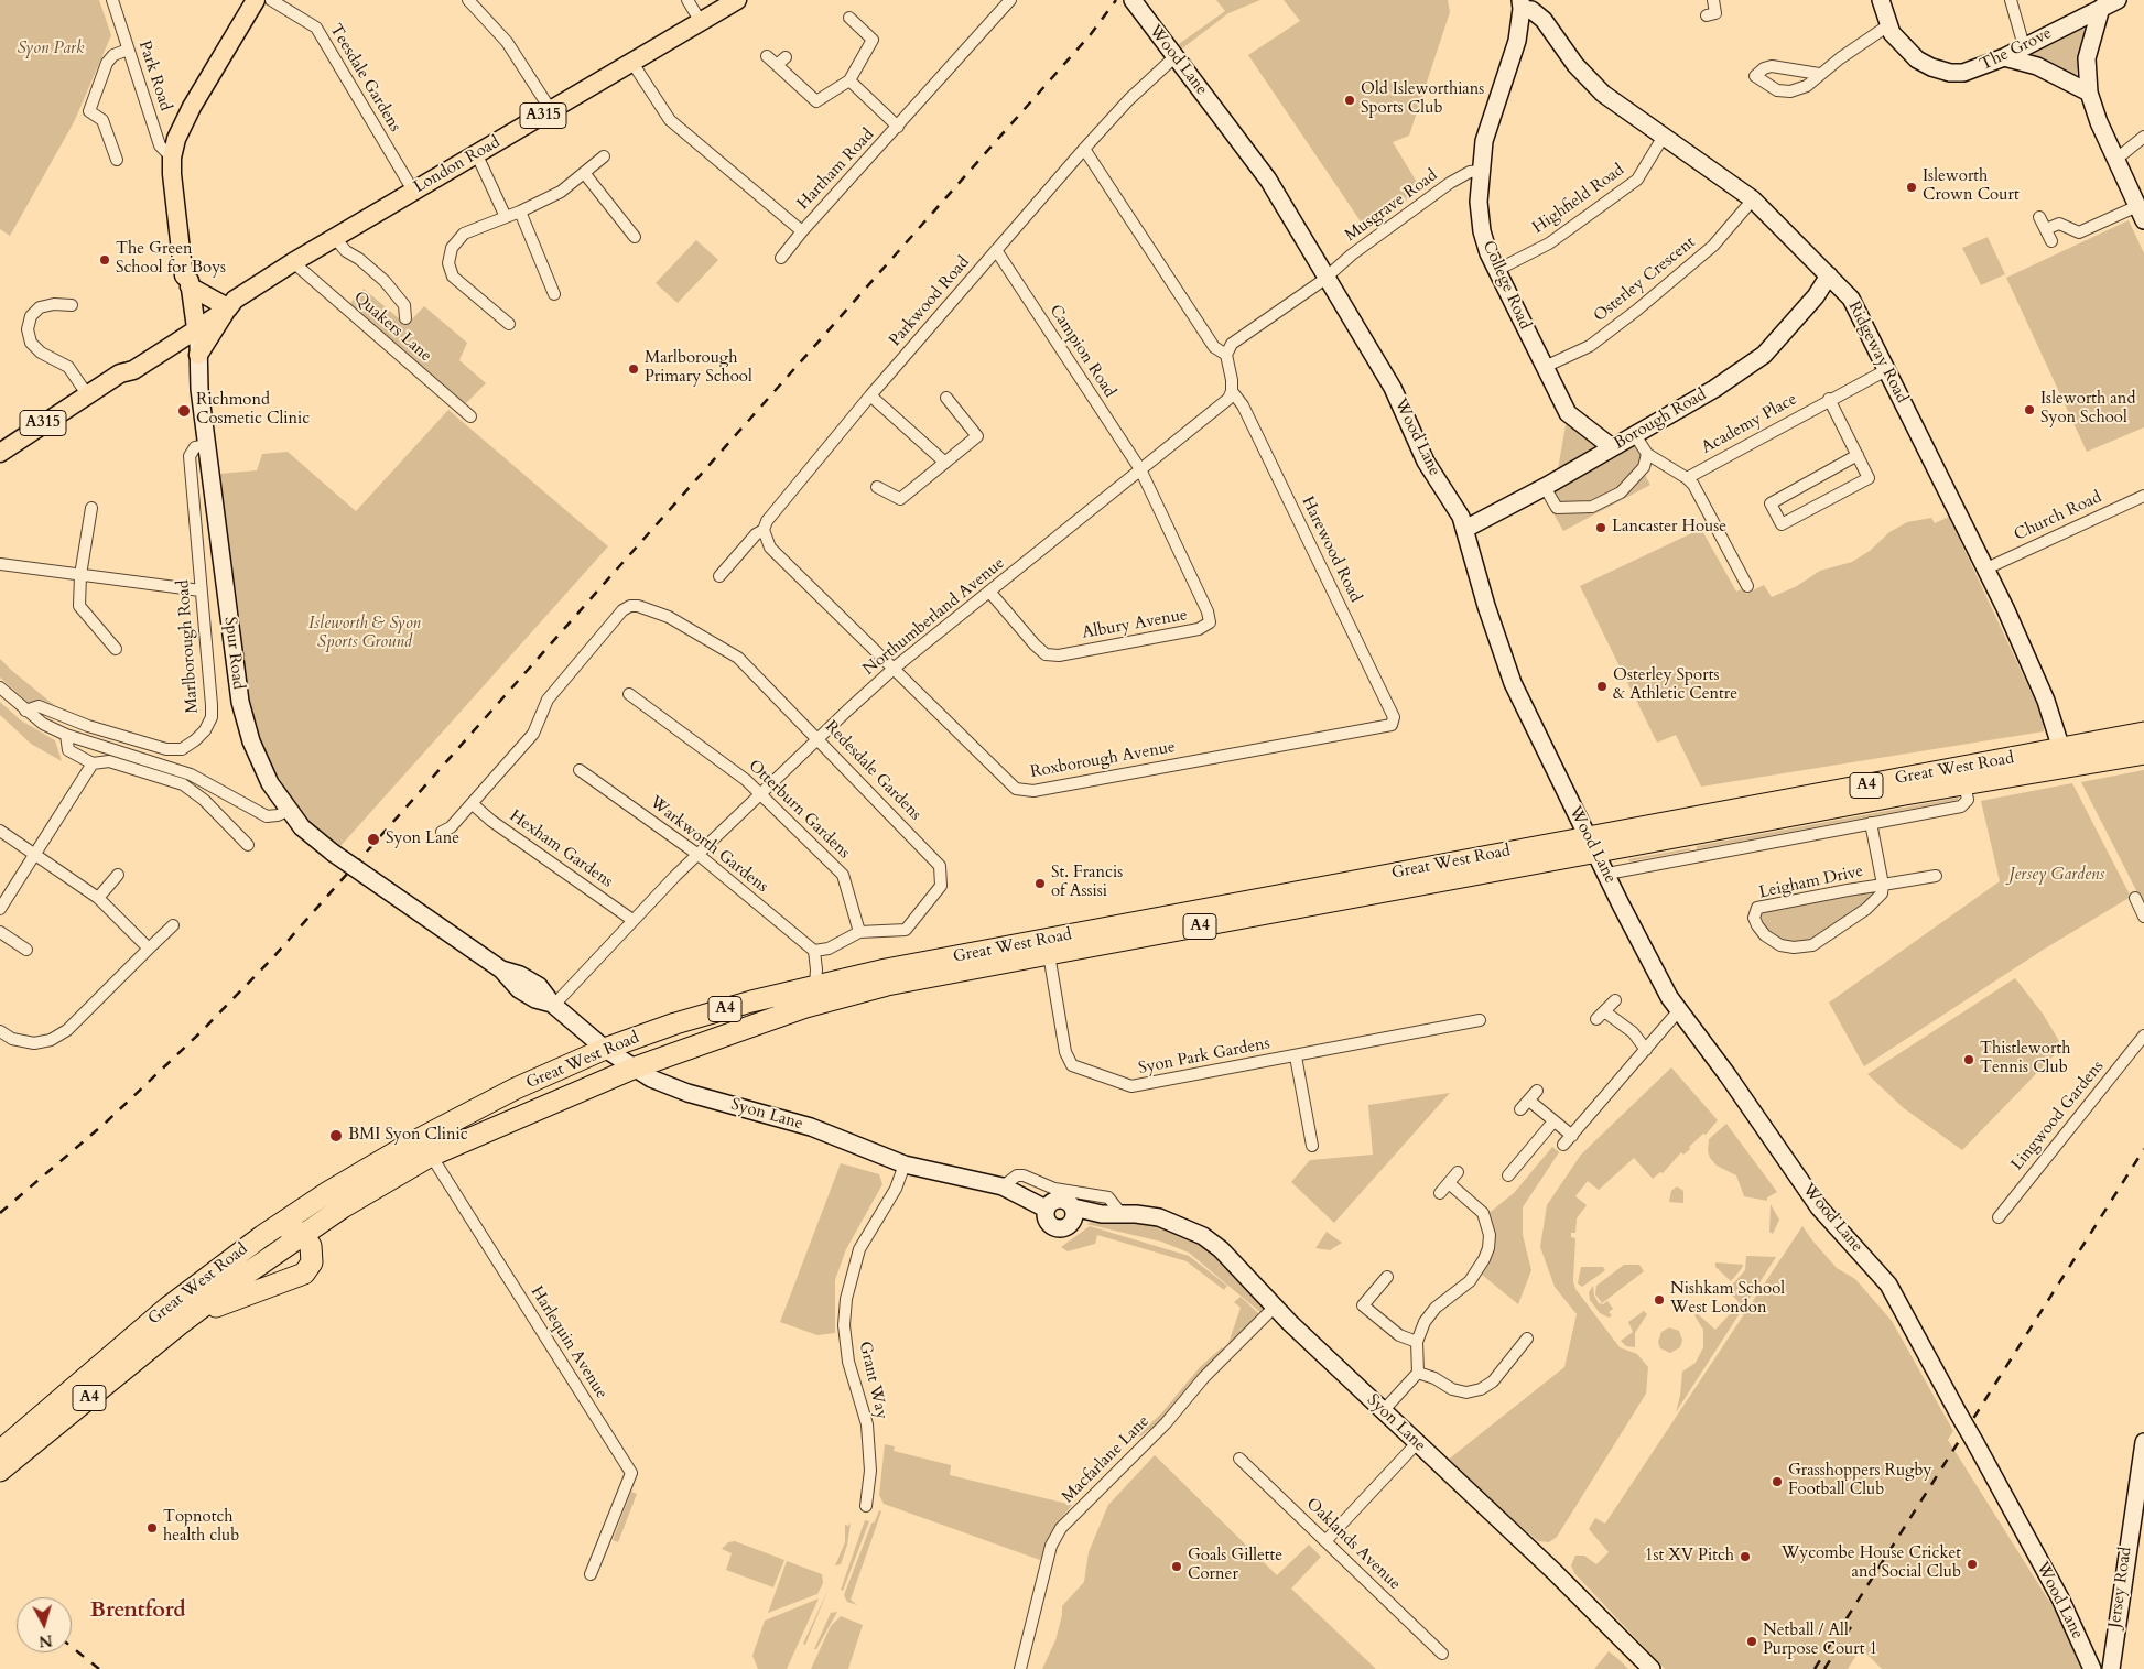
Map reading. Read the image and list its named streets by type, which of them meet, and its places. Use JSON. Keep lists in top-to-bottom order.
{
  "streets": {
    "highway": ["Great West Road", "A4"],
    "main road": ["A315", "London Road"],
    "street": [
      "The Grove",
      "Wood Lane",
      "Park Road",
      "Teesdale Gardens",
      "Hartham Road",
      "Highfield Road",
      "Musgrave Road",
      "Osterley Crescent",
      "College Road",
      "Parkwood Road",
      "Quakers Lane",
      "Campion Road",
      "Ridgeway Road",
      "Borough Road",
      "Academy Place",
      "Church Road",
      "Harewood Road",
      "Northumberland Avenue",
      "Albury Avenue",
      "Marlborough Road",
      "Spur Road",
      "Roxborough Avenue",
      "Redesdale Gardens",
      "Otterburn Gardens",
      "Warkworth Gardens",
      "Hexham Gardens",
      "Leigham Drive",
      "Syon Park Gardens",
      "Syon Lane",
      "Lingwood Gardens",
      "Harlequin Avenue",
      "Grant Way",
      "Macfarlane Lane",
      "Oaklands Avenue",
      "Jersey Road"
    ]
  },
  "crossings": [
    ["Wood Lane", "Musgrave Road"],
    ["Wood Lane", "Parkwood Road"],
    ["Wood Lane", "Borough Road"],
    ["Wood Lane", "Great West Road"],
    ["Teesdale Gardens", "London Road"],
    ["London Road", "Hartham Road"],
    ["London Road", "Quakers Lane"],
    ["London Road", "Spur Road"],
    ["Highfield Road", "College Road"],
    ["Highfield Road", "Ridgeway Road"],
    ["Musgrave Road", "College Road"],
    ["Osterley Crescent", "College Road"],
    ["Osterley Crescent", "Ridgeway Road"],
    ["College Road", "Ridgeway Road"],
    ["College Road", "Borough Road"],
    ["Parkwood Road", "Campion Road"],
    ["Parkwood Road", "Roxborough Avenue"],
    ["Campion Road", "Northumberland Avenue"],
    ["Campion Road", "Albury Avenue"],
    ["Ridgeway Road", "Borough Road"],
    ["Ridgeway Road", "Academy Place"],
    ["Ridgeway Road", "Church Road"],
    ["Ridgeway Road", "Great West Road"],
    ["Harewood Road", "Northumberland Avenue"],
    ["Harewood Road", "Roxborough Avenue"],
    ["Northumberland Avenue", "Albury Avenue"],
    ["Northumberland Avenue", "Roxborough Avenue"],
    ["Northumberland Avenue", "Redesdale Gardens"],
    ["Northumberland Avenue", "Otterburn Gardens"],
    ["Northumberland Avenue", "Warkworth Gardens"],
    ["Northumberland Avenue", "Hexham Gardens"],
    ["Northumberland Avenue", "Syon Lane"],
    ["Marlborough Road", "Spur Road"],
    ["Spur Road", "Syon Lane"],
    ["Great West Road", "A4"],
    ["Great West Road", "Syon Park Gardens"],
    ["Great West Road", "Syon Lane"],
    ["Great West Road", "Harlequin Avenue"],
    ["Redesdale Gardens", "Otterburn Gardens"],
    ["Redesdale Gardens", "Warkworth Gardens"],
    ["Redesdale Gardens", "Hexham Gardens"],
    ["A4", "Syon Lane"],
    ["Syon Lane", "Grant Way"],
    ["Syon Lane", "Macfarlane Lane"]
  ],
  "districts": ["Brentford"],
  "parks": ["Syon Park", "Isleworth & Syon Sports Ground", "Jersey Gardens"],
  "places": [
    "Old Isleworthians Sports Club",
    "Isleworth Crown Court",
    "The Green School for Boys",
    "Marlborough Primary School",
    "Isleworth and Syon School",
    "Richmond Cosmetic Clinic",
    "Lancaster House",
    "Osterley Sports & Athletic Centre",
    "Syon Lane",
    "St. Francis of Assisi",
    "Thistleworth Tennis Club",
    "BMI Syon Clinic",
    "Nishkam School West London",
    "Grasshoppers Rugby Football Club",
    "Topnotch health club",
    "1st XV Pitch",
    "Wycombe House Cricket and Social Club",
    "Goals Gillette Corner",
    "Netball / All Purpose Court 1"
  ],
  "north": "bottom"
}
